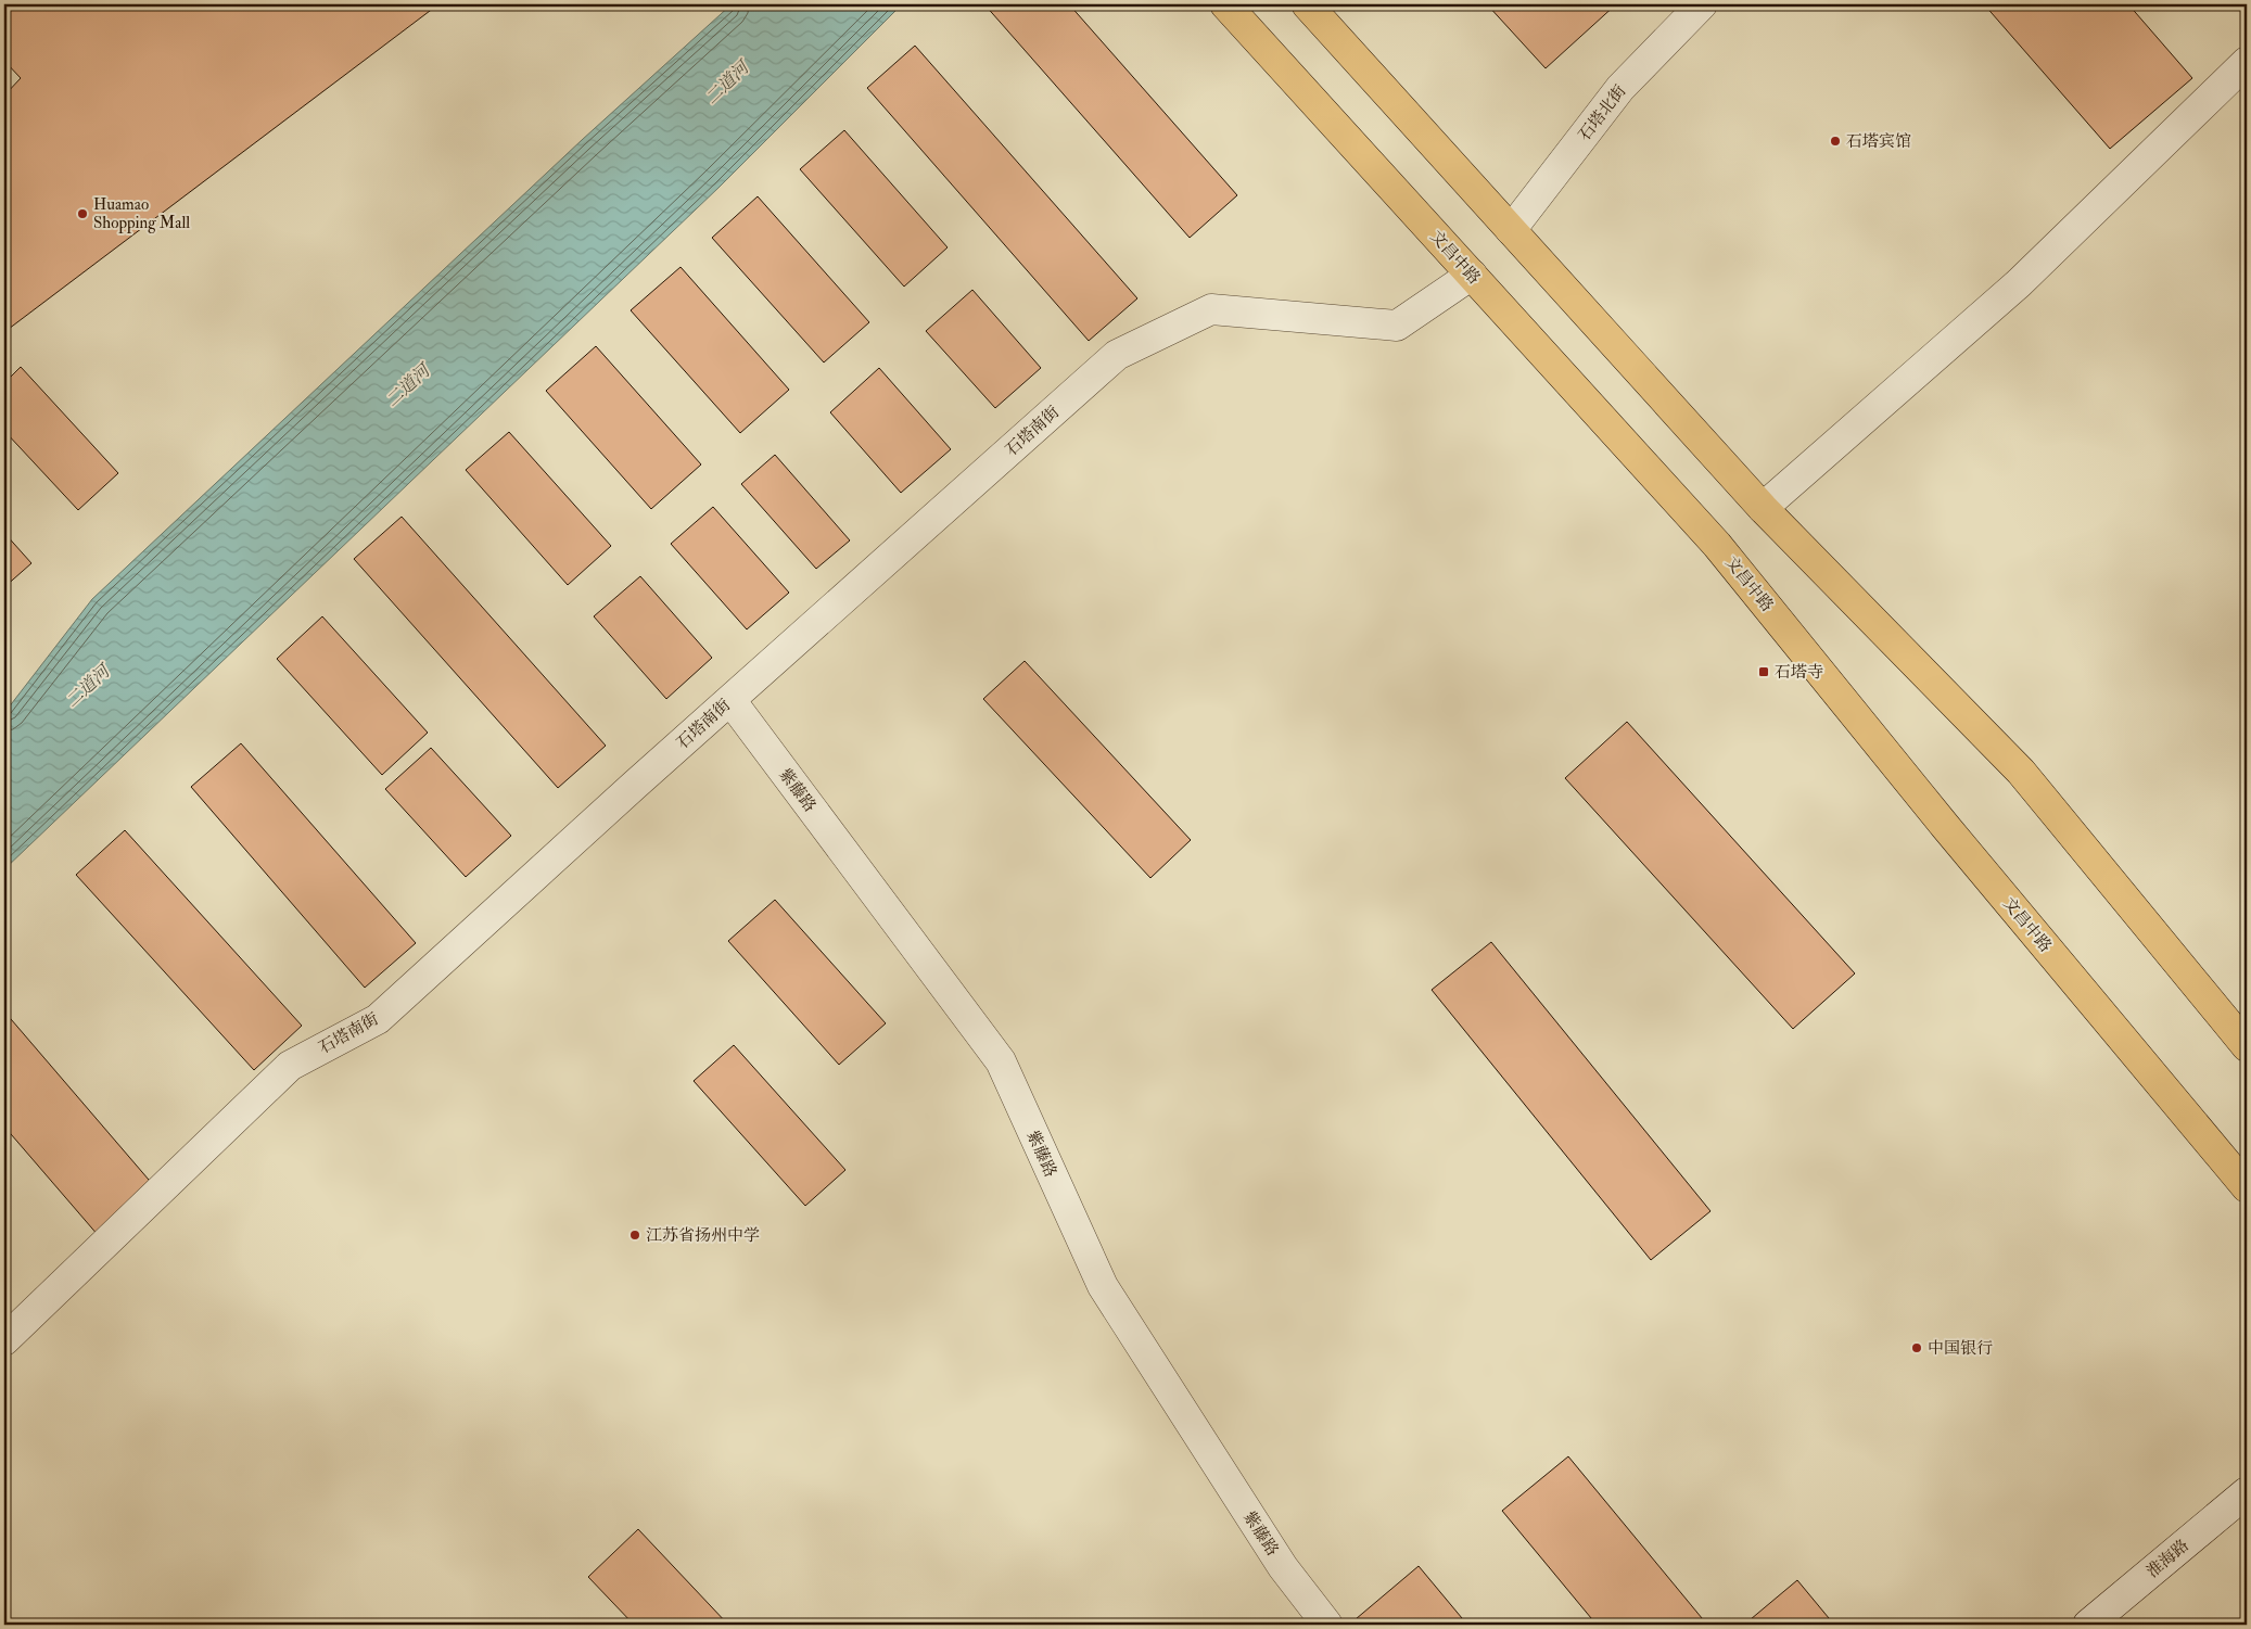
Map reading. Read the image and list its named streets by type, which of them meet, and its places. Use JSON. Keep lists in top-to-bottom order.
{
  "streets": {
    "main road": ["文昌中路"],
    "street": [
      "石塔北街",
      "石塔南街",
      "紫藤路",
      "淮海路"
    ]
  },
  "crossings": [
    ["文昌中路", "石塔南街"],
    ["石塔南街", "紫藤路"]
  ],
  "water": ["二道河"],
  "places": {
    "other": [
      "石塔宾馆",
      "Huamao Shopping Mall",
      "江苏省扬州中学",
      "中国银行"
    ],
    "transit": ["石塔寺"]
  }
}
